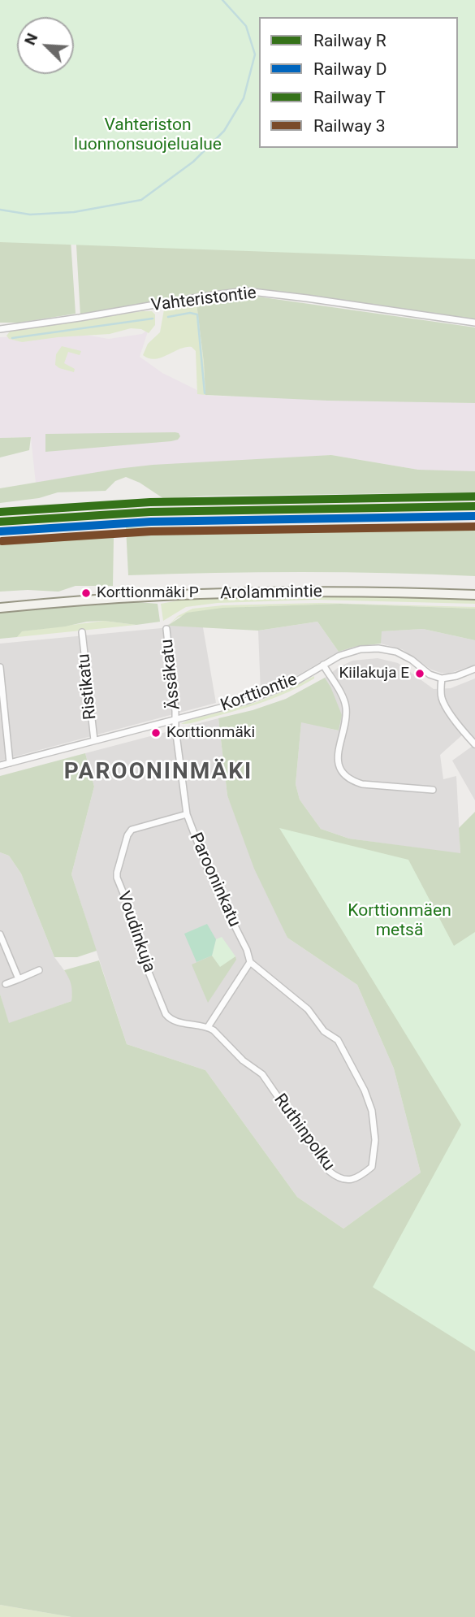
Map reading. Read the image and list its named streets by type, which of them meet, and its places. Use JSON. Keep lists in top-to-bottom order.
{
  "streets": {
    "street": [
      "Vahteristontie",
      "Arolammintie",
      "Ässäkatu",
      "Ristikatu",
      "Korttiontie",
      "Parooninkatu",
      "Voudinkuja",
      "Ruthinpolku"
    ]
  },
  "crossings": [
    ["Ässäkatu", "Korttiontie"],
    ["Ässäkatu", "Parooninkatu"],
    ["Ristikatu", "Korttiontie"],
    ["Korttiontie", "Parooninkatu"],
    ["Parooninkatu", "Voudinkuja"],
    ["Parooninkatu", "Ruthinpolku"],
    ["Voudinkuja", "Ruthinpolku"]
  ],
  "districts": ["PAROONINMÄKI"],
  "parks": ["Vahteriston luonnonsuojelualue", "Korttionmäen metsä"],
  "places": ["Korttionmäki P", "Kiilakuja E", "Korttionmäki"],
  "lines": [
    "rail line T",
    "rail line R",
    "rail line D",
    "rail line 3"
  ],
  "legend": [
    "Railway R",
    "Railway D",
    "Railway T",
    "Railway 3"
  ],
  "north": "top left"
}
